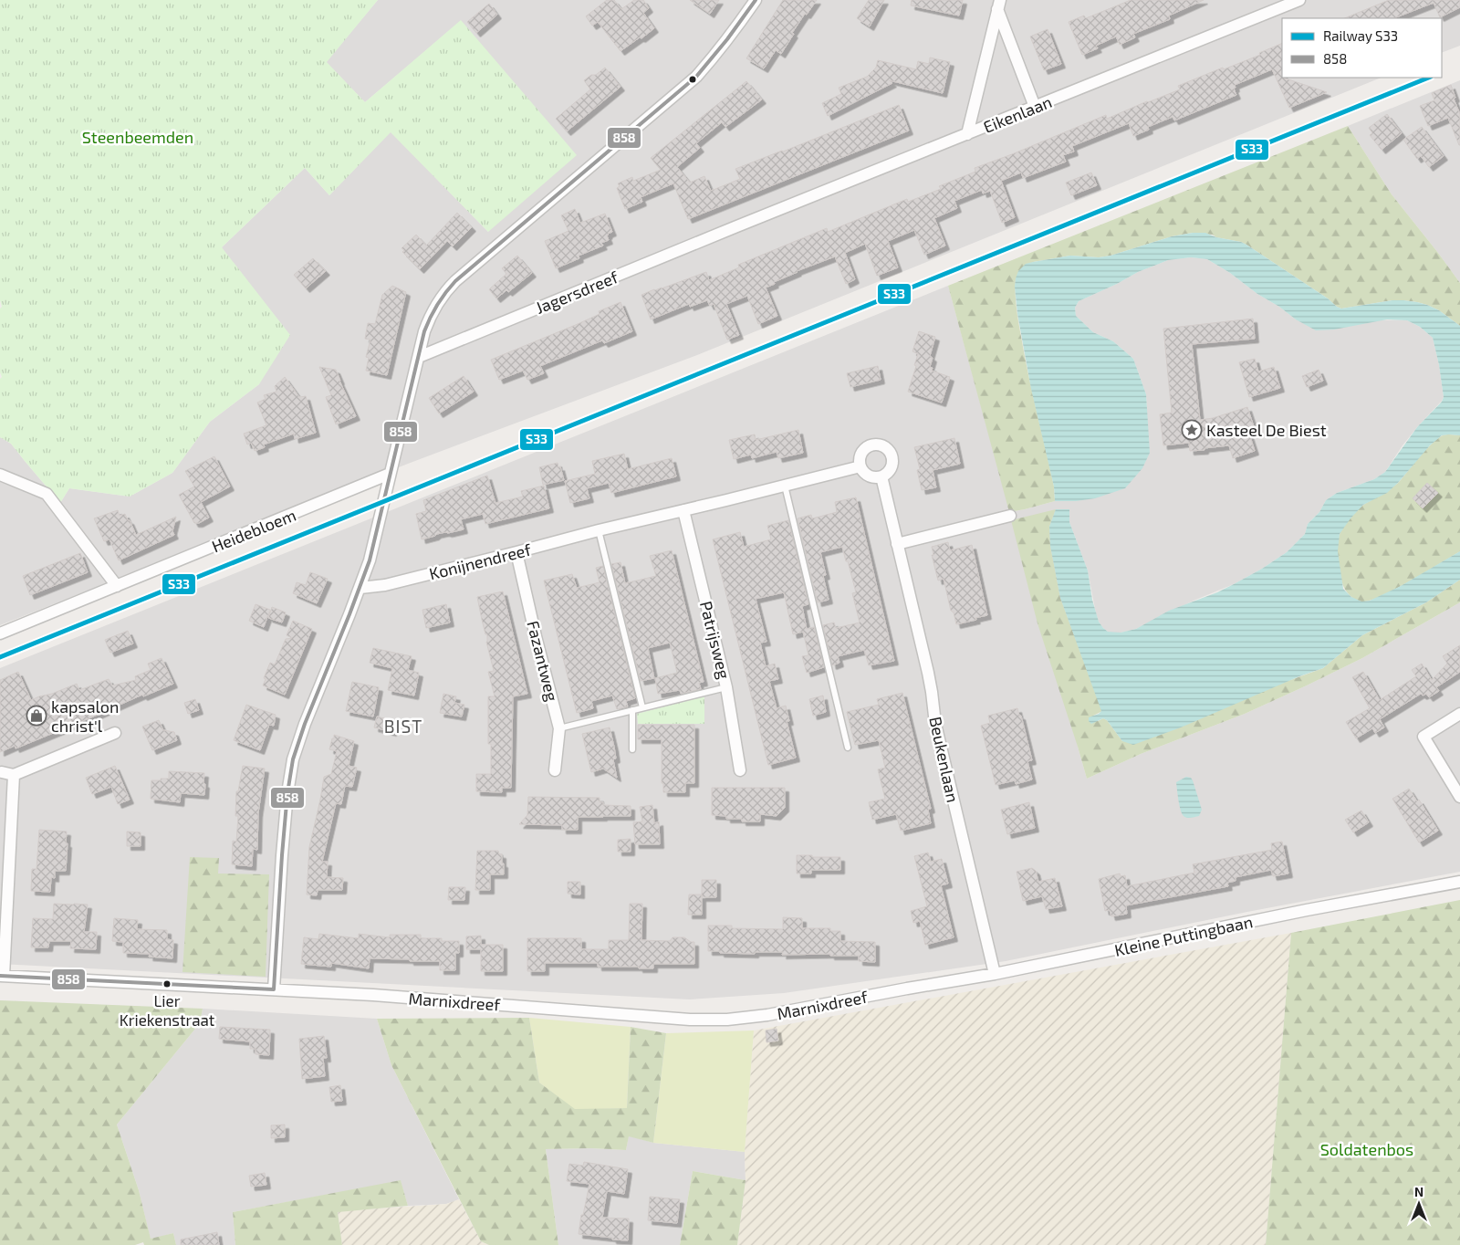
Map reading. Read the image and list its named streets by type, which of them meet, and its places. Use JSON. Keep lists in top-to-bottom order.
{
  "streets": {
    "street": [
      "Eikenlaan",
      "Jagersdreef",
      "Heidebloem",
      "Konijnendreef",
      "Patrijsweg",
      "Fazantweg",
      "Beukenlaan",
      "Kleine Puttingbaan",
      "Marnixdreef"
    ]
  },
  "crossings": [
    ["Eikenlaan", "Jagersdreef"],
    ["Konijnendreef", "Patrijsweg"],
    ["Konijnendreef", "Fazantweg"],
    ["Beukenlaan", "Kleine Puttingbaan"],
    ["Kleine Puttingbaan", "Marnixdreef"]
  ],
  "districts": ["BIST"],
  "parks": ["Steenbeemden", "Soldatenbos"],
  "places": {
    "place": ["Kasteel De Biest"],
    "shop": ["kapsalon christ'l"],
    "other": ["Lier Kriekenstraat"]
  },
  "lines": ["transit line 858", "rail line S33"],
  "legend": ["Railway S33", "858"],
  "north": "top"
}
